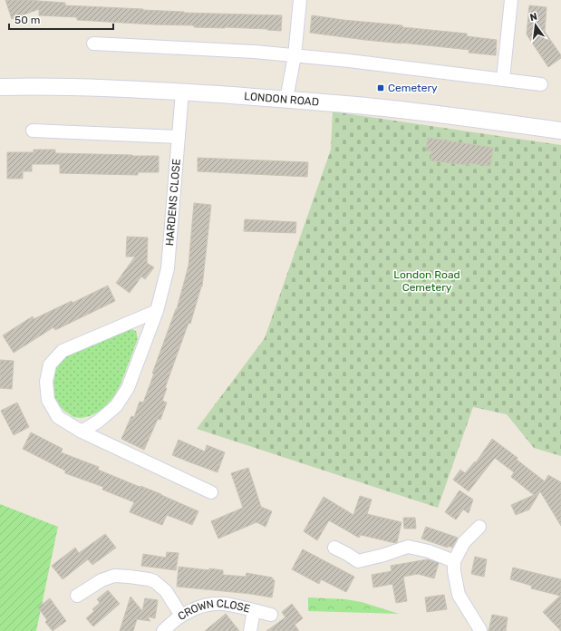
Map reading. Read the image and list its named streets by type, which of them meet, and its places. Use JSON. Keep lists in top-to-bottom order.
{
  "streets": {
    "street": ["LONDON ROAD", "HARDENS CLOSE", "CROWN CLOSE"]
  },
  "crossings": [
    ["LONDON ROAD", "HARDENS CLOSE"]
  ],
  "parks": ["London Road Cemetery"],
  "places": {
    "transit": ["Cemetery"]
  },
  "scale_bar": "50 m",
  "north": "top"
}
